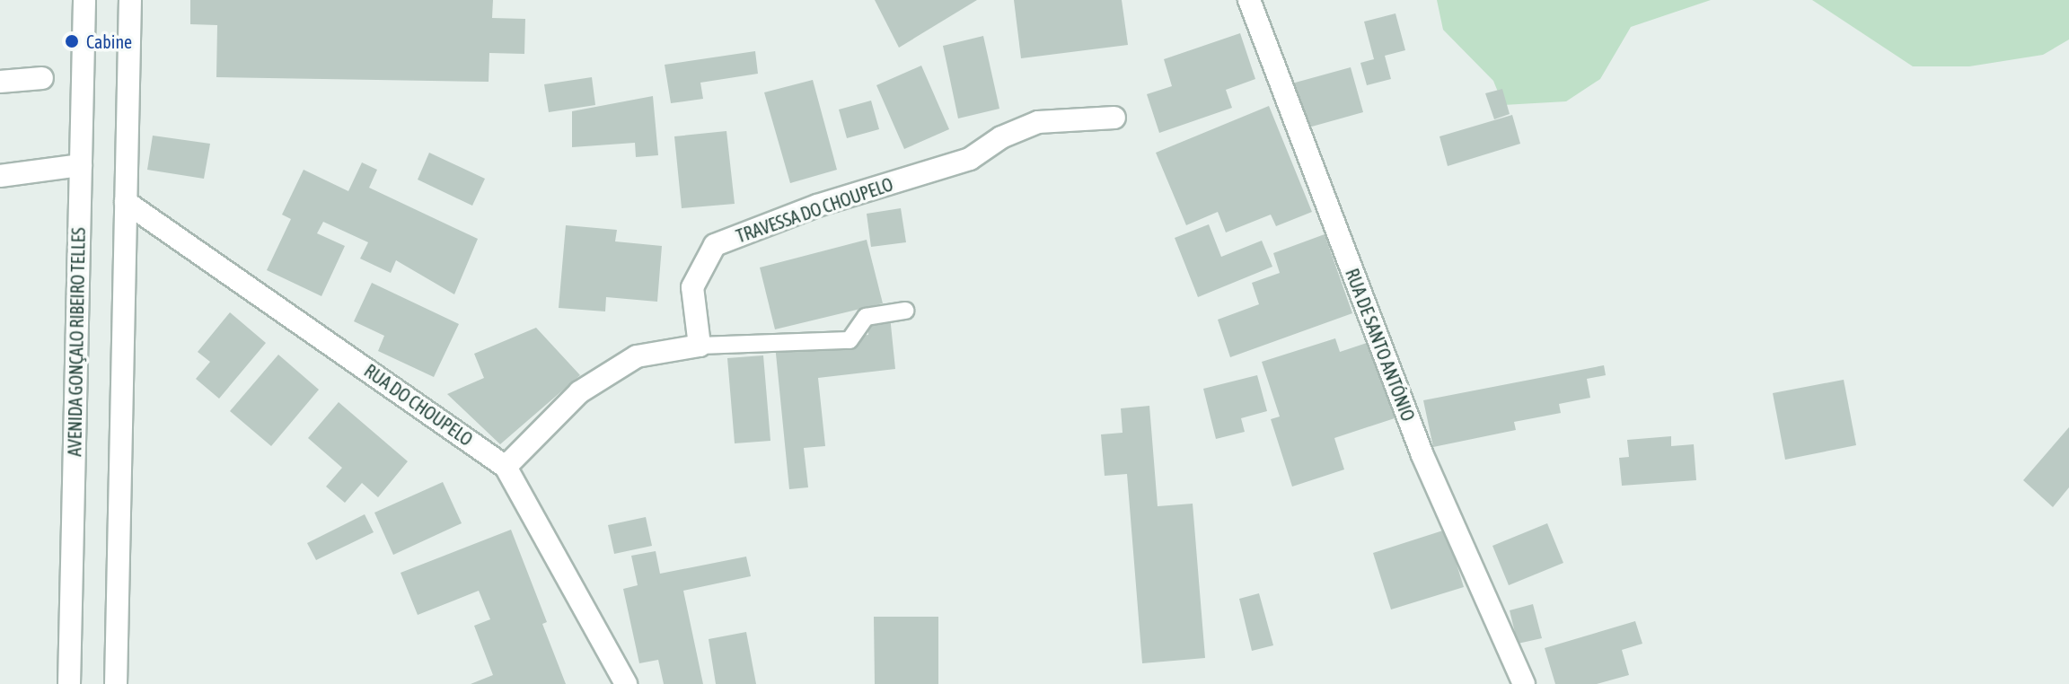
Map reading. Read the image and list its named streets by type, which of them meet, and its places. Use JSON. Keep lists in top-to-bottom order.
{
  "streets": {
    "street": [
      "TRAVESSA DO CHOUPELO",
      "AVENIDA GONÇALO RIBEIRO TELLES",
      "RUA DE SANTO ANTÓNIO",
      "RUA DO CHOUPELO"
    ]
  },
  "places": ["Cabine"]
}
